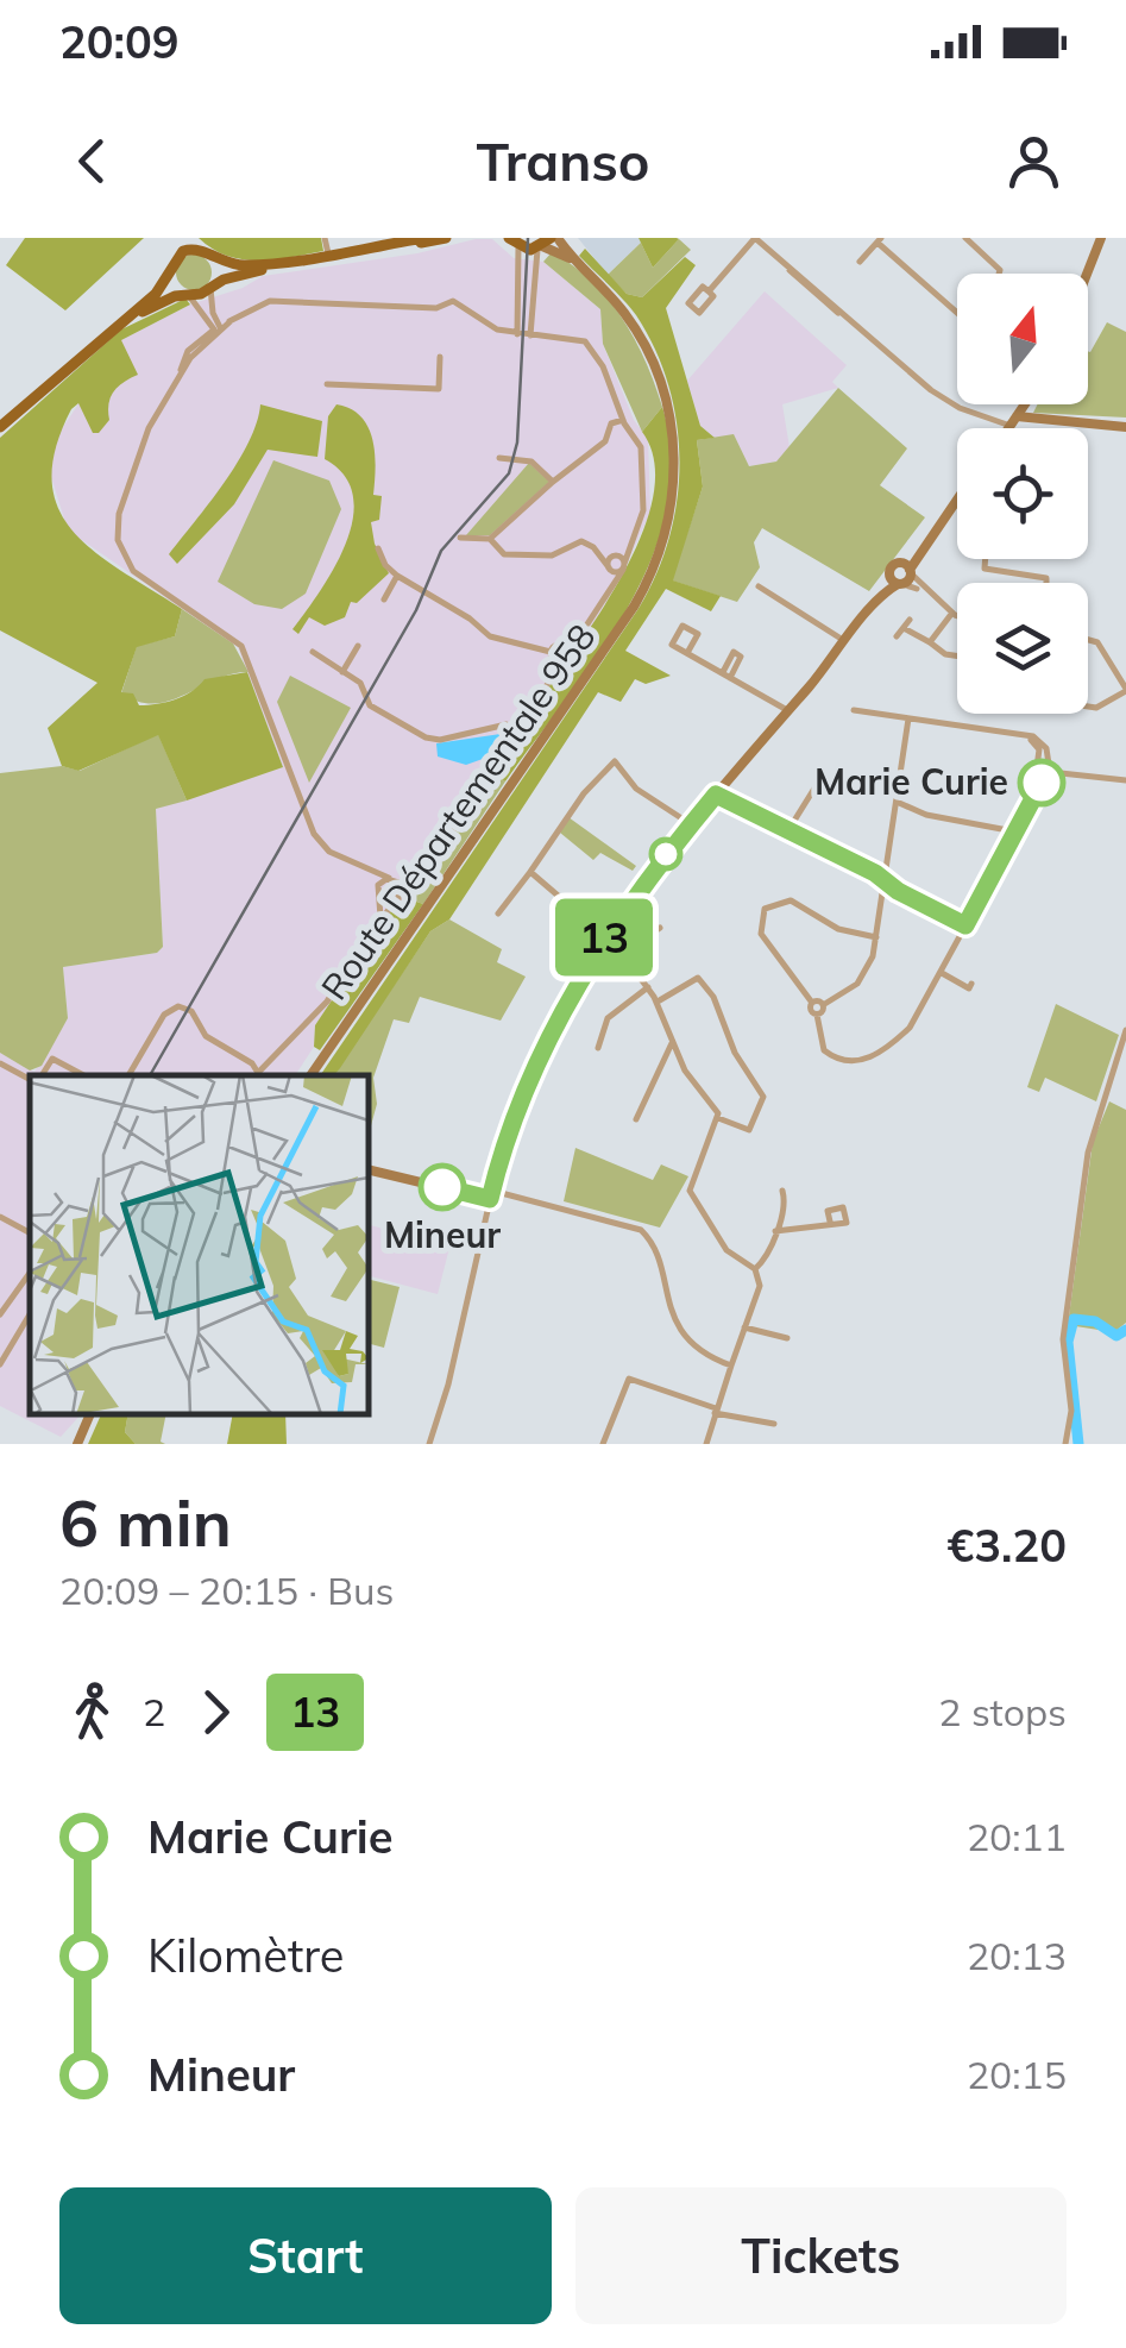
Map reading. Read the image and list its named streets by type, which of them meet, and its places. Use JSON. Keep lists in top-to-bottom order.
{
  "streets": {
    "street": ["Route Départementale 958"]
  },
  "places": ["Marie Curie", "Mineur"],
  "lines": ["bus line 13"],
  "north": "top",
  "page": {
    "status": "20:09",
    "header": "Transo",
    "on_map": "13",
    "heading": ["6 min", "20:09 – 20:15 · Bus", "€3.20"],
    "legs": ["2", "13", "2 stops"],
    "list": [
      {
        "name": "Marie Curie",
        "value": "20:11"
      },
      {
        "name": "Kilomètre",
        "value": "20:13"
      },
      {
        "name": "Mineur",
        "value": "20:15"
      }
    ],
    "buttons": ["Start", "Tickets"]
  }
}
